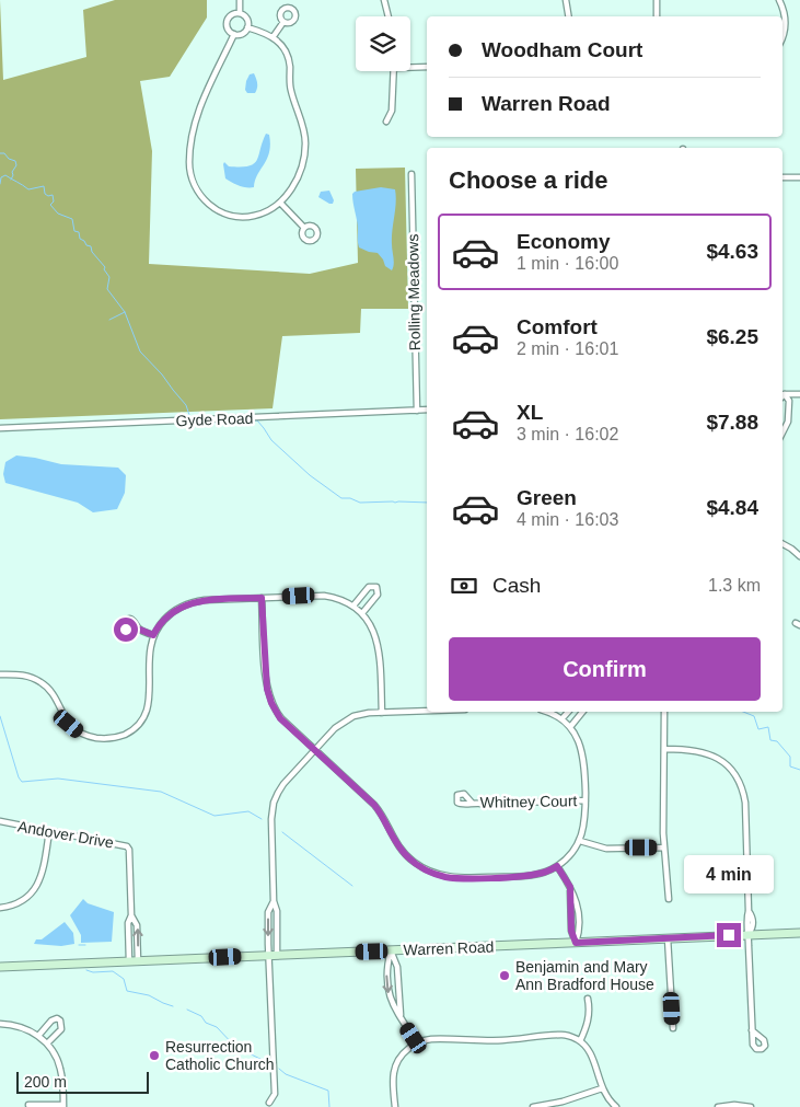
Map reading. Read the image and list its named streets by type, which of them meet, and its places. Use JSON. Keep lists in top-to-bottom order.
{
  "streets": {
    "street": [
      "Rolling Meadows",
      "Gyde Road",
      "Whitney Court",
      "Andover Drive",
      "Warren Road"
    ]
  },
  "crossings": [
    ["Rolling Meadows", "Gyde Road"],
    ["Andover Drive", "Warren Road"]
  ],
  "places": ["Benjamin and Mary Ann Bradford House", "Resurrection Catholic Church"],
  "scale_bar": "200 m",
  "page": {
    "banner": ["Woodham Court", "Warren Road"],
    "heading": "Choose a ride",
    "list": [
      {
        "name": "Economy",
        "note": "1 min · 16:00",
        "value": "$4.63"
      },
      {
        "name": "Comfort",
        "note": "2 min · 16:01",
        "value": "$6.25"
      },
      {
        "name": "XL",
        "note": "3 min · 16:02",
        "value": "$7.88"
      },
      {
        "name": "Green",
        "note": "4 min · 16:03",
        "value": "$4.84"
      }
    ],
    "pay": ["Cash", "1.3 km"],
    "buttons": "Confirm",
    "bubble": "4 min",
    "scale": "200 m"
  }
}
